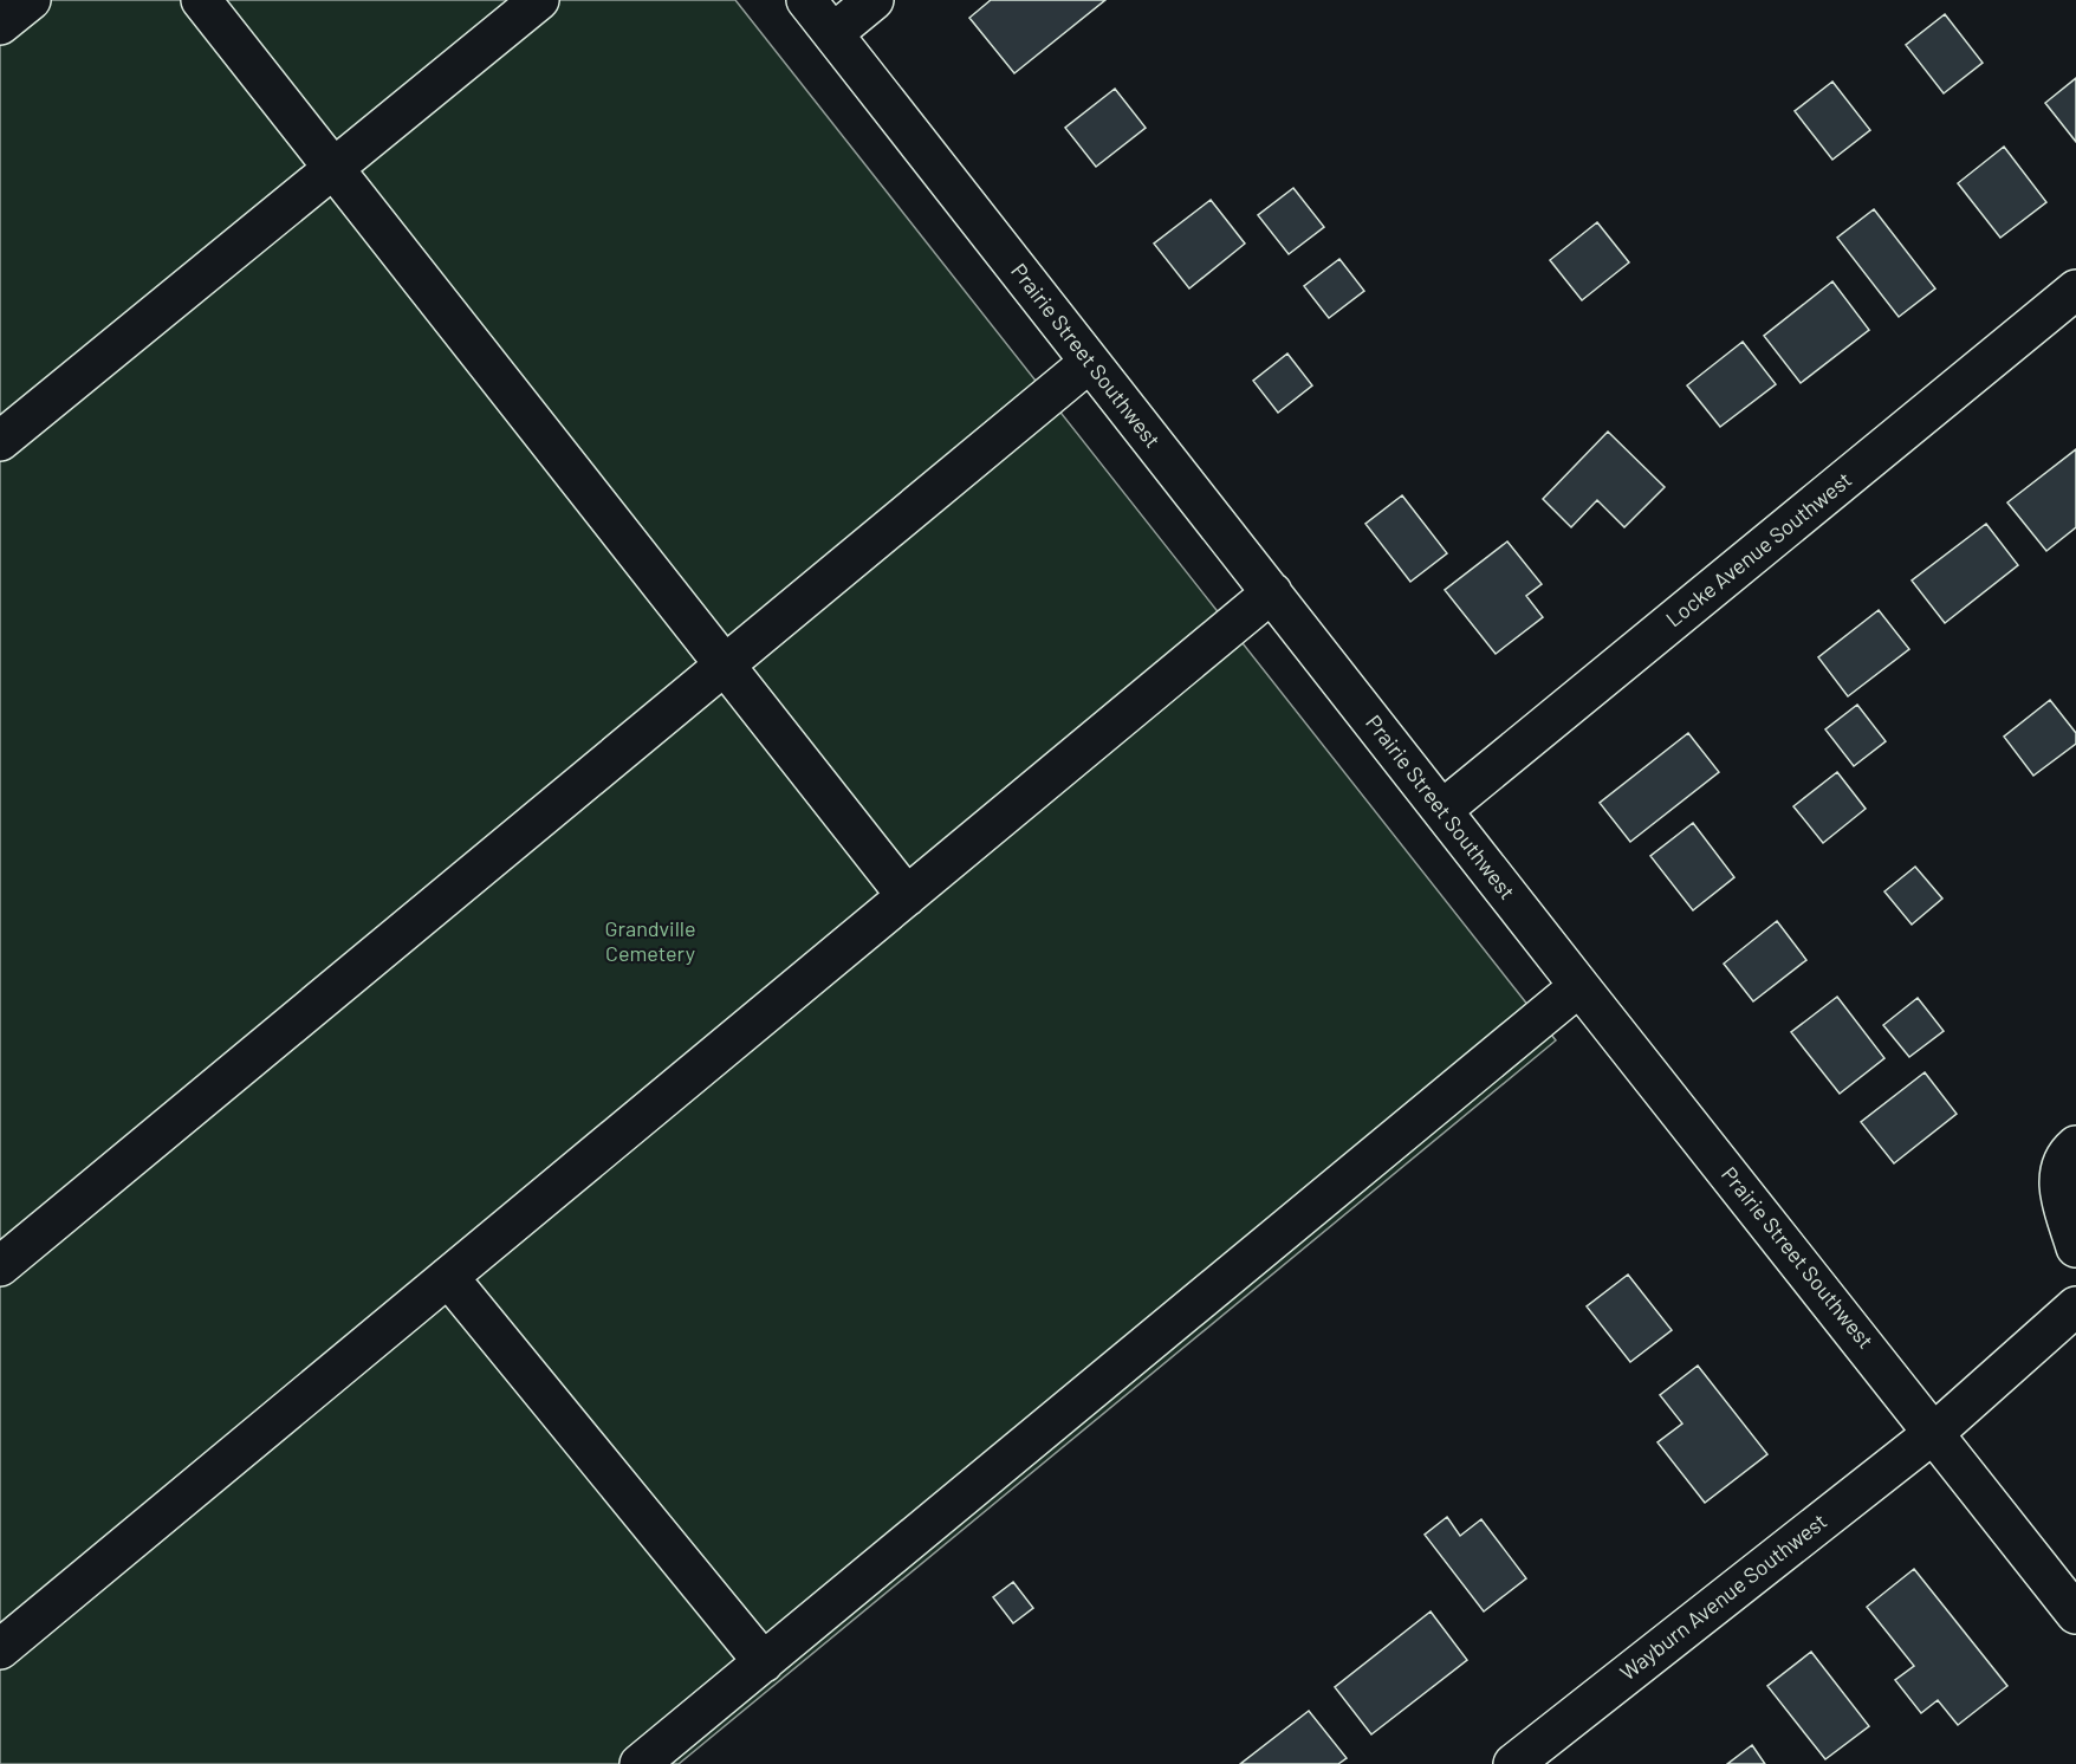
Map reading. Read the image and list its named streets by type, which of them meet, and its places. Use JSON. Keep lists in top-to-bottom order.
{
  "streets": {
    "street": ["Prairie Street Southwest", "Locke Avenue Southwest", "Wayburn Avenue Southwest"]
  },
  "crossings": [
    ["Prairie Street Southwest", "Locke Avenue Southwest"],
    ["Prairie Street Southwest", "Wayburn Avenue Southwest"]
  ],
  "parks": ["Grandville Cemetery"]
}
